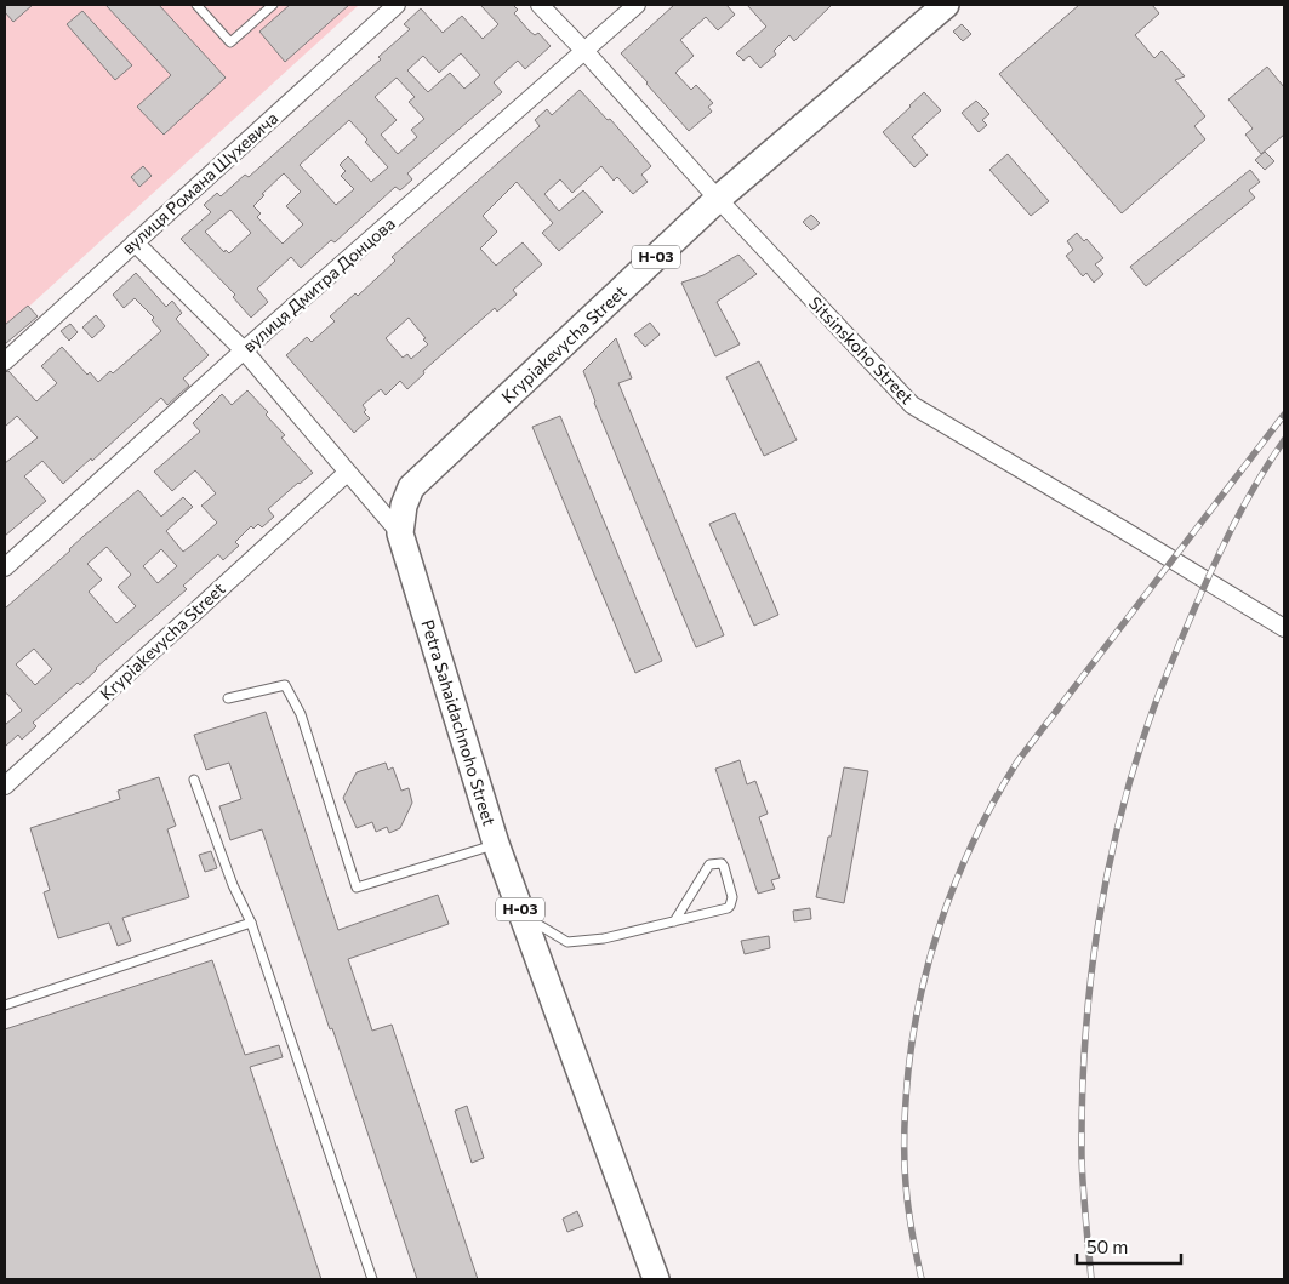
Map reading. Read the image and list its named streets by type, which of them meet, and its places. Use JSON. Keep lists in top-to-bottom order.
{
  "streets": {
    "main road": ["Н-03", "Krypiakevycha Street", "Petra Sahaidachnoho Street"],
    "street": ["вулиця Романа Шухевича", "вулиця Дмитра Донцова", "Sitsinskoho Street"]
  },
  "crossings": [
    ["вулиця Романа Шухевича", "Petra Sahaidachnoho Street"],
    ["вулиця Дмитра Донцова", "Sitsinskoho Street"],
    ["вулиця Дмитра Донцова", "Petra Sahaidachnoho Street"],
    ["Krypiakevycha Street", "Sitsinskoho Street"],
    ["Krypiakevycha Street", "Petra Sahaidachnoho Street"]
  ],
  "scale_bar": "50 m"
}
